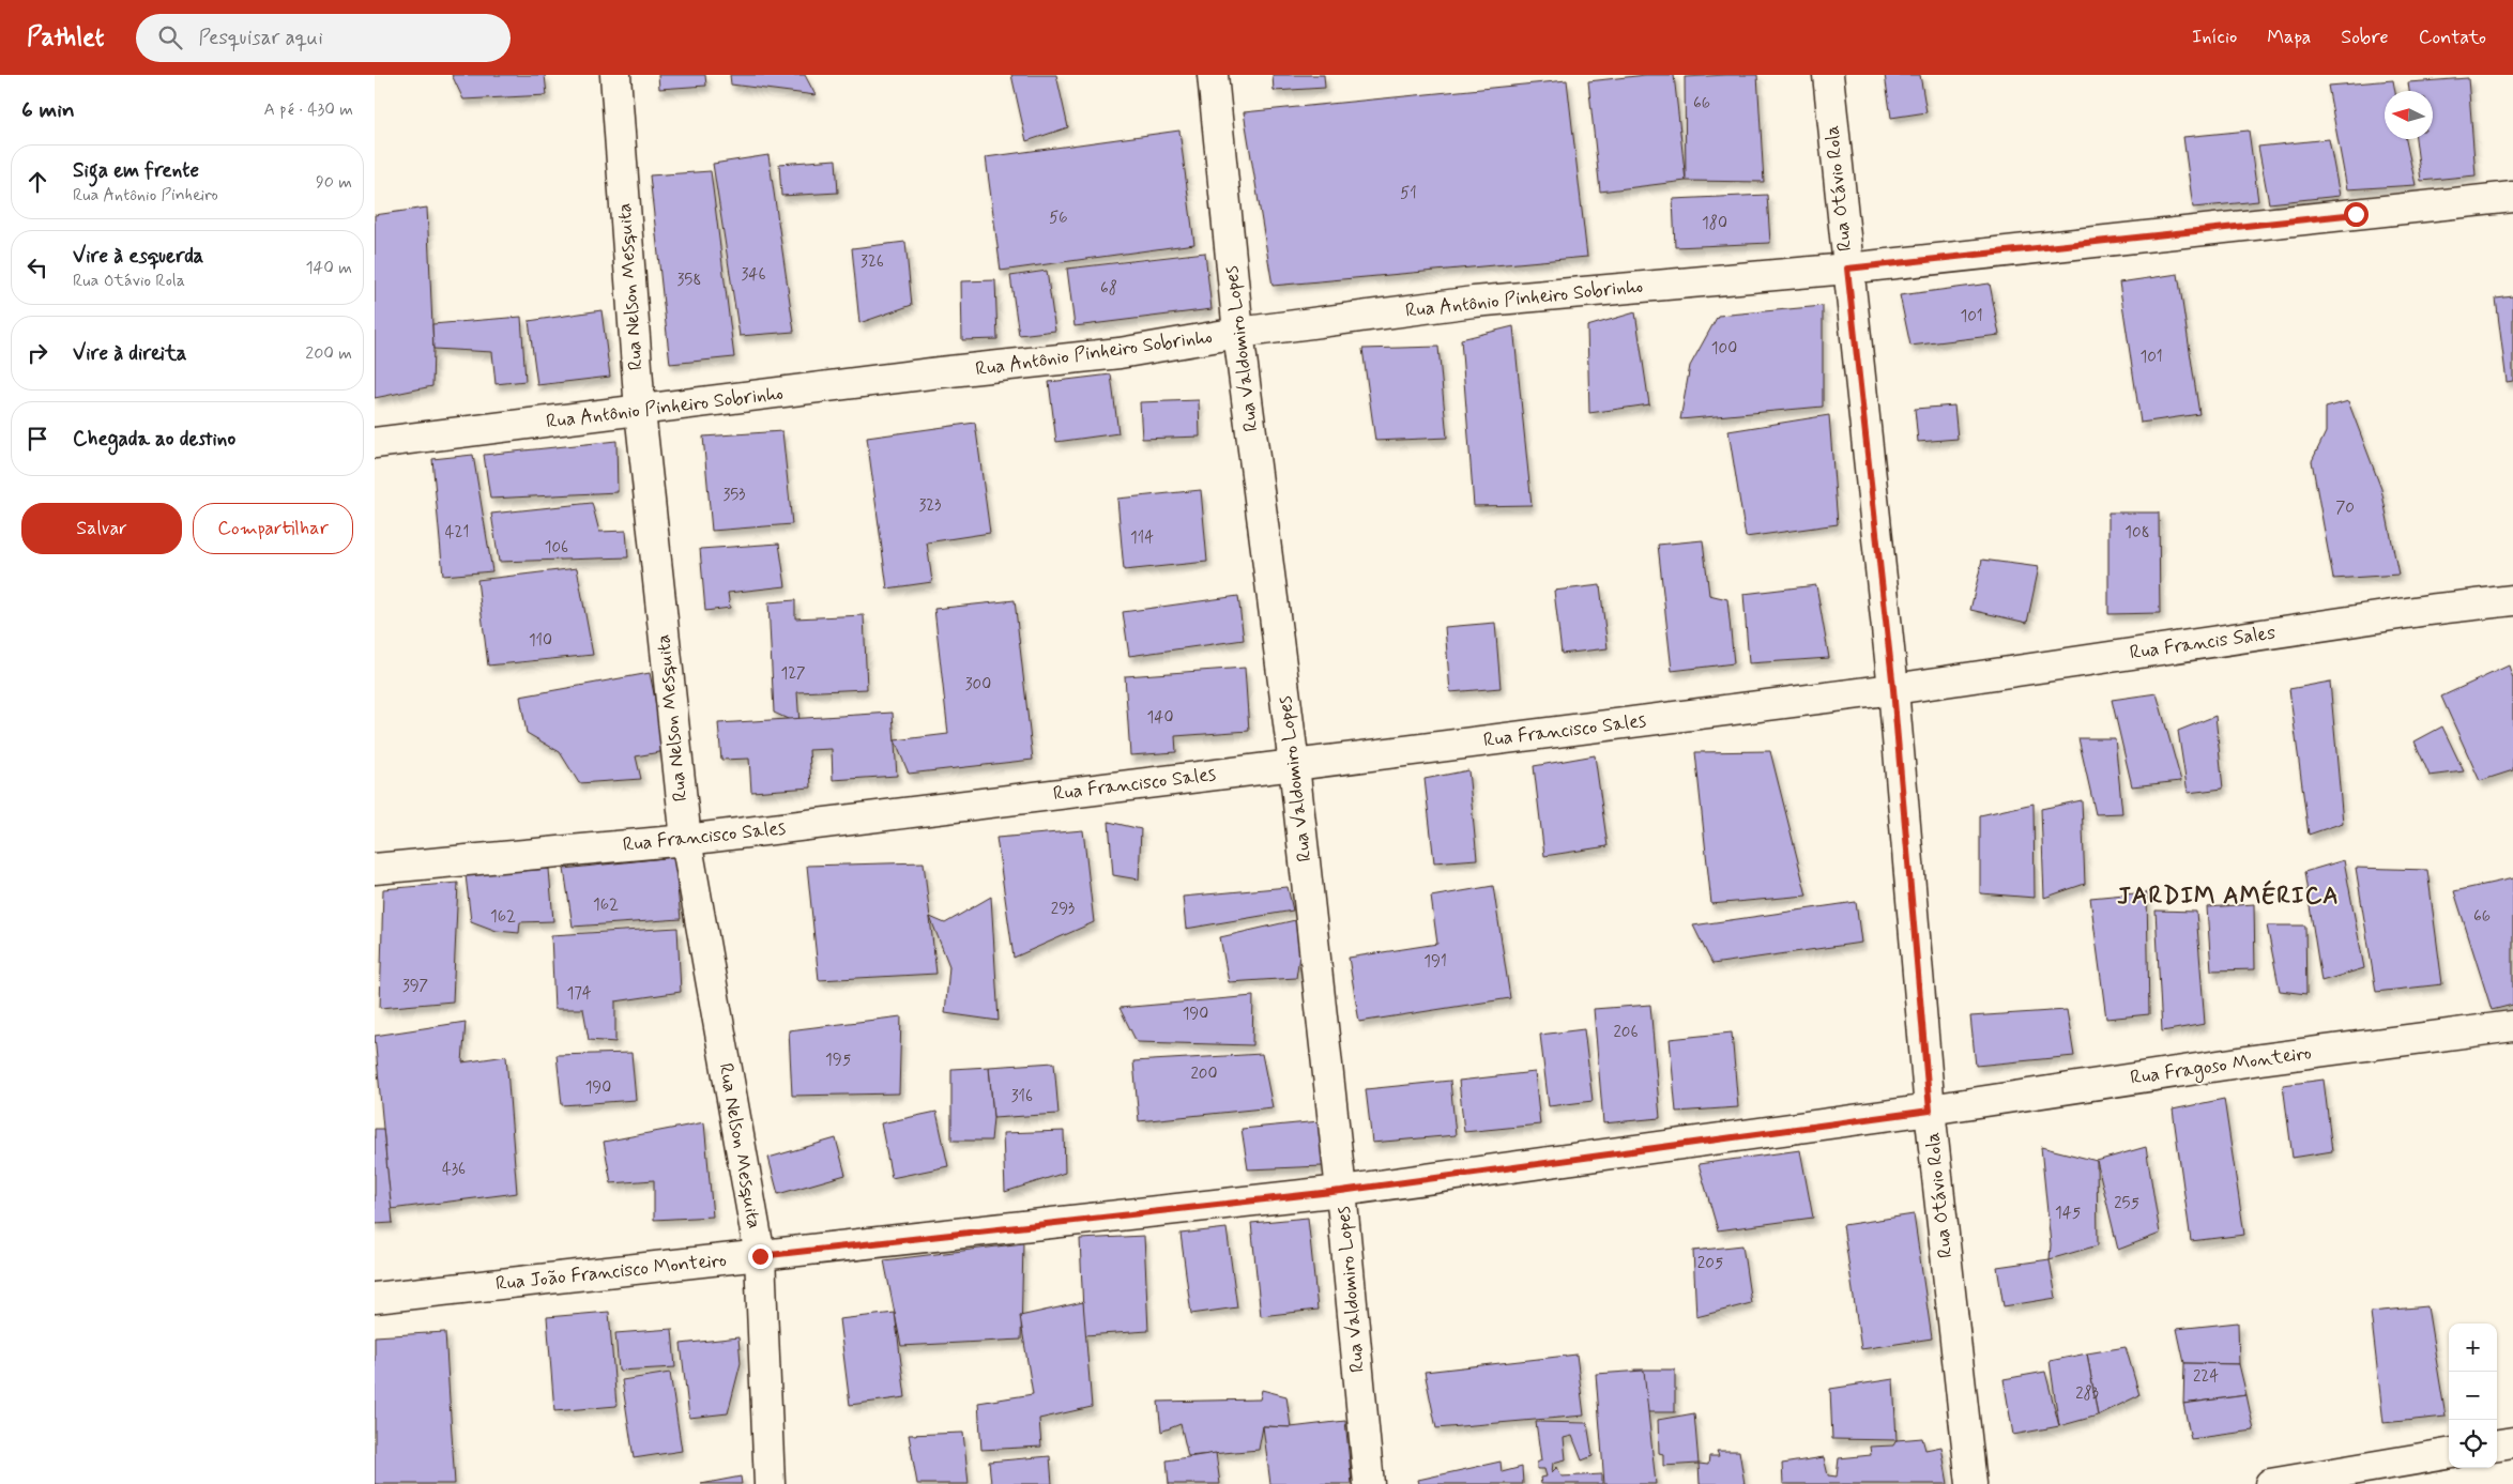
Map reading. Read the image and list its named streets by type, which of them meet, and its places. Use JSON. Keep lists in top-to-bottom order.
{
  "streets": {
    "street": [
      "Rua Otávio Rola",
      "Rua Nelson Mesquita",
      "Rua Antônio Pinheiro Sobrinho",
      "Rua Valdomiro Lopes",
      "Rua Francis Sales",
      "Rua Francisco Sales",
      "Rua Fragoso Monteiro",
      "Rua João Francisco Monteiro"
    ]
  },
  "crossings": [
    ["Rua Otávio Rola", "Rua Antônio Pinheiro Sobrinho"],
    ["Rua Otávio Rola", "Rua Francis Sales"],
    ["Rua Otávio Rola", "Rua Francisco Sales"],
    ["Rua Otávio Rola", "Rua Fragoso Monteiro"],
    ["Rua Otávio Rola", "Rua João Francisco Monteiro"],
    ["Rua Nelson Mesquita", "Rua Antônio Pinheiro Sobrinho"],
    ["Rua Nelson Mesquita", "Rua Francisco Sales"],
    ["Rua Nelson Mesquita", "Rua João Francisco Monteiro"],
    ["Rua Antônio Pinheiro Sobrinho", "Rua Valdomiro Lopes"],
    ["Rua Valdomiro Lopes", "Rua Francisco Sales"],
    ["Rua Valdomiro Lopes", "Rua João Francisco Monteiro"],
    ["Rua Francis Sales", "Rua Francisco Sales"],
    ["Rua Fragoso Monteiro", "Rua João Francisco Monteiro"]
  ],
  "districts": ["JARDIM AMÉRICA"],
  "house_numbers": [
    "66",
    "51",
    "56",
    "180",
    "326",
    "346",
    "358",
    "68",
    "101",
    "100",
    "101",
    "353",
    "323",
    "70",
    "421",
    "108",
    "114",
    "106",
    "110",
    "127",
    "300",
    "140",
    "162",
    "293",
    "162",
    "66",
    "191",
    "397",
    "174",
    "190",
    "206",
    "195",
    "200",
    "190",
    "316",
    "436",
    "255",
    "145",
    "205",
    "224",
    "283"
  ],
  "north": "left",
  "page": {
    "header": "Pathlet",
    "search": "Pesquisar aqui",
    "nav": [
      "Início",
      "Mapa",
      "Sobre",
      "Contato"
    ],
    "heading": ["6 min", "A pé · 430 m"],
    "list": [
      ["Siga em frente", "Rua Antônio Pinheiro", "90 m"],
      ["Vire à esquerda", "Rua Otávio Rola", "140 m"],
      ["Vire à direita", "200 m"],
      "Chegada ao destino"
    ],
    "buttons": ["Salvar", "Compartilhar"],
    "map_buttons": ["+", "−"]
  }
}
